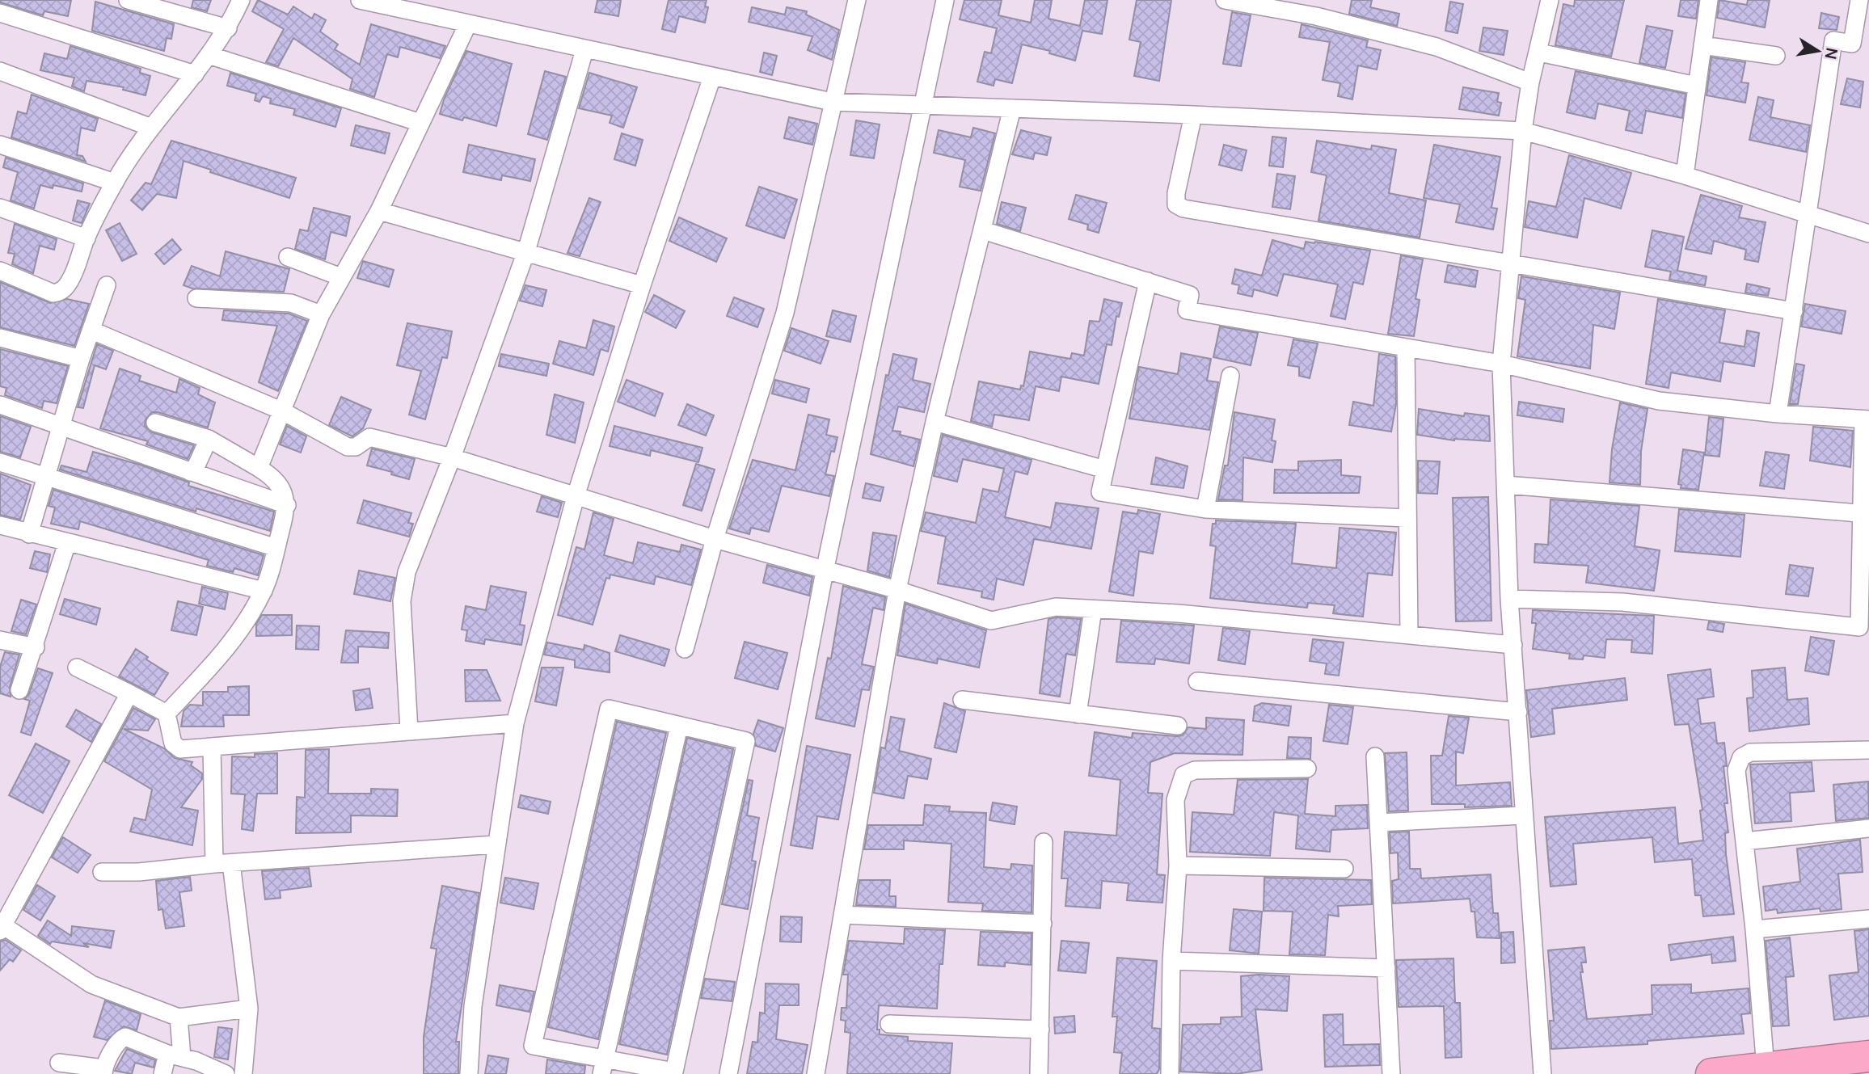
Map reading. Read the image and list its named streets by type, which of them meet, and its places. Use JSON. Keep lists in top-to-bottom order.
{
  "north": "right"
}
